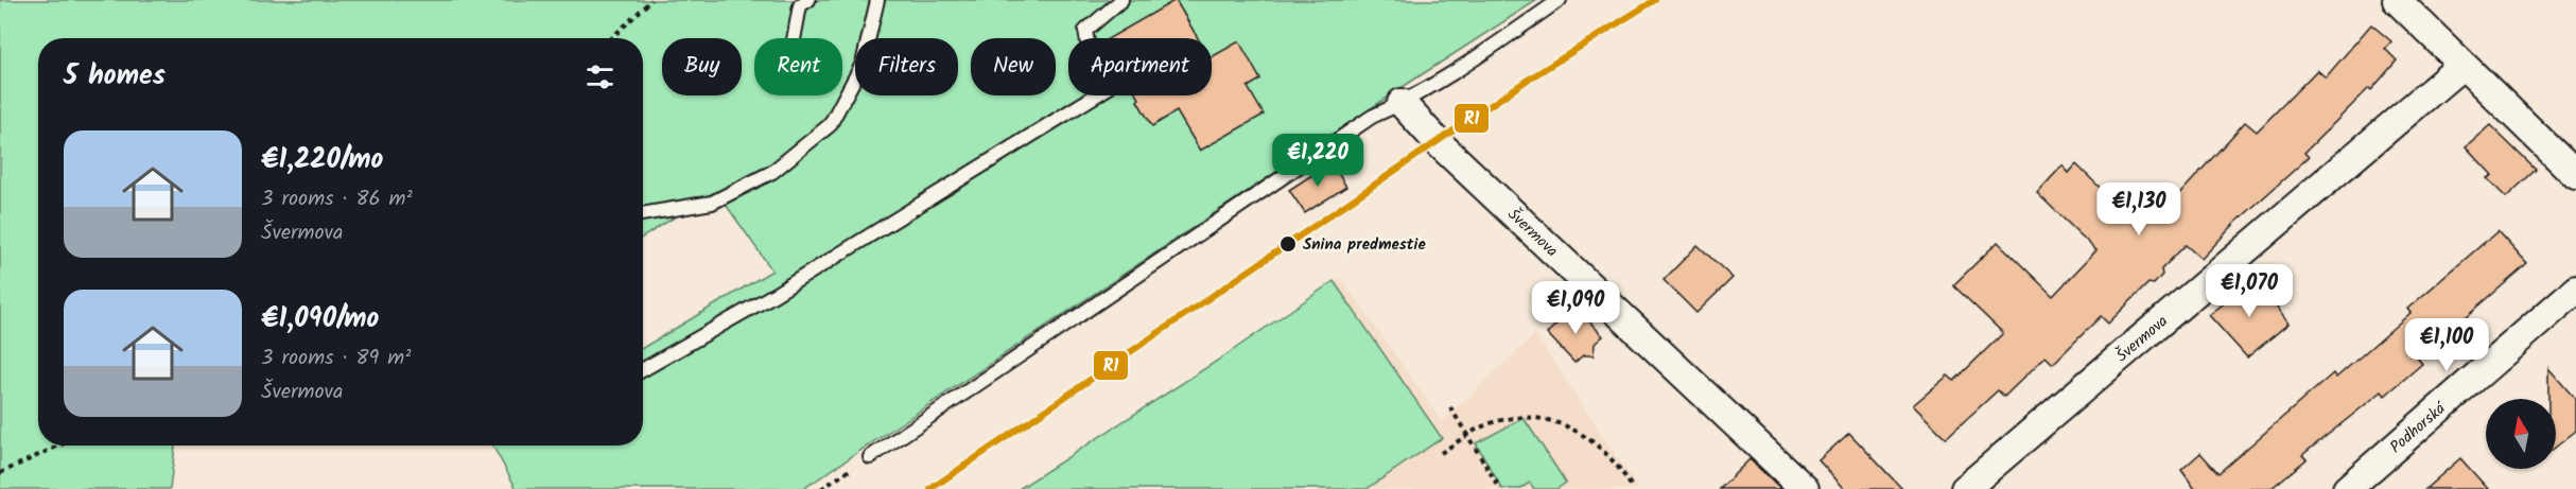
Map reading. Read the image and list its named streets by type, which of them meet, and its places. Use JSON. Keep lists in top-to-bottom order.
{
  "streets": {
    "street": ["Švermova", "Podhorská"]
  },
  "places": ["Snina predmestie"],
  "lines": ["transit line R1"],
  "north": "top",
  "page": {
    "chip": [
      "Buy",
      "Rent",
      "Filters",
      "New",
      "Apartment"
    ],
    "heading": "5 homes",
    "list": [
      {
        "name": "€1,220/mo",
        "note": "3 rooms · 86 m² · Švermova"
      },
      {
        "name": "€1,090/mo",
        "note": "3 rooms · 89 m² · Švermova"
      }
    ],
    "price": [
      "€1,220",
      "€1,130",
      "€1,070",
      "€1,090",
      "€1,100"
    ]
  }
}
